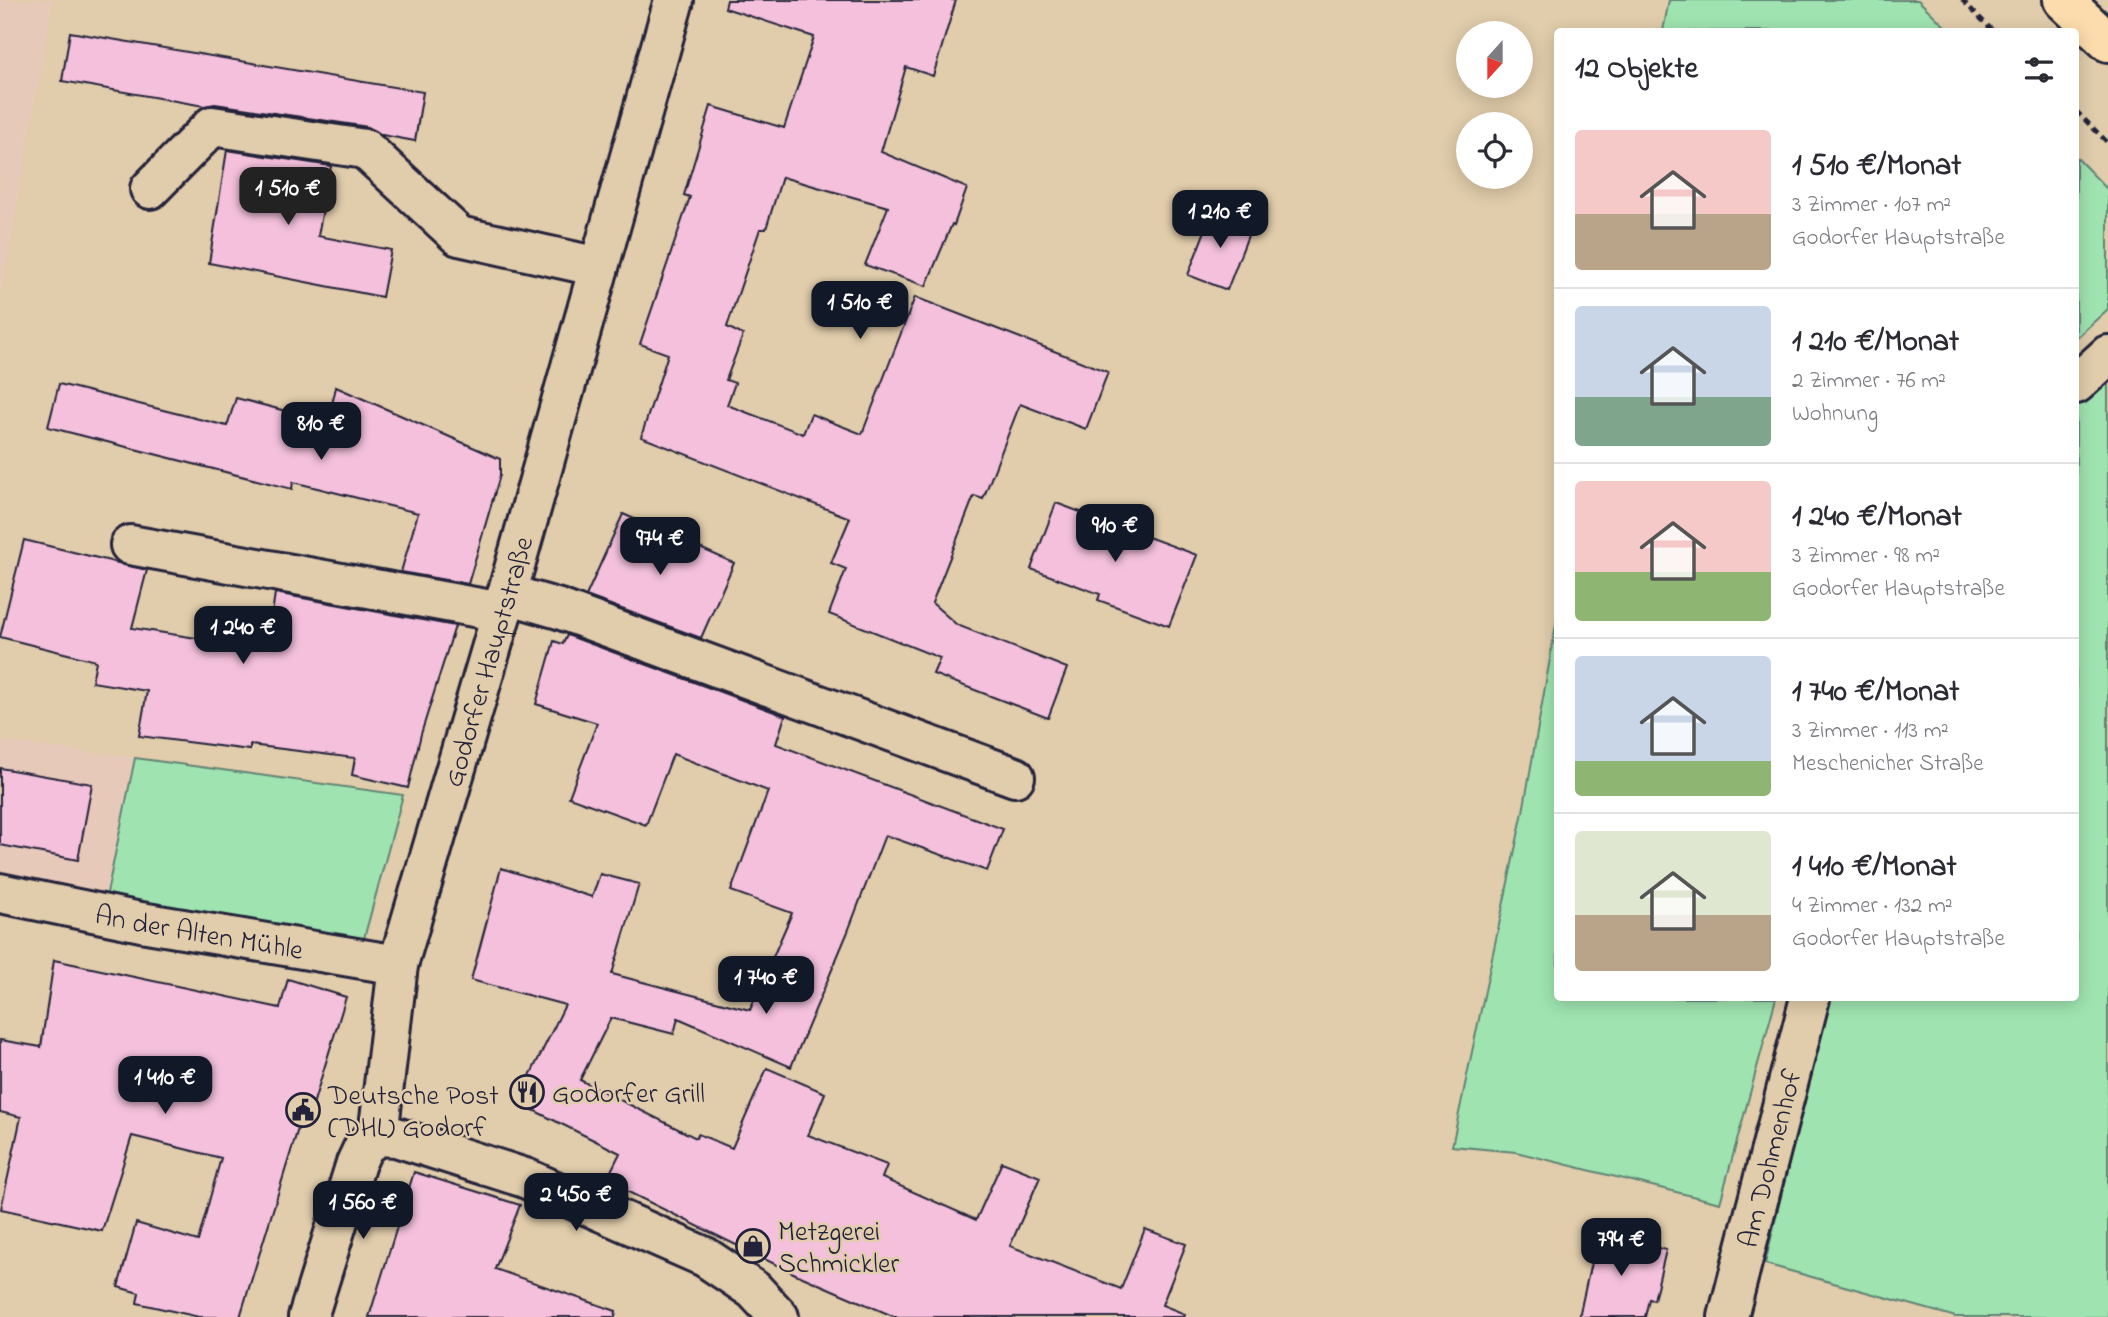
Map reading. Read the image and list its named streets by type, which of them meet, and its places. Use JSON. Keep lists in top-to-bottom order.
{
  "streets": {
    "street": ["Godorfer Hauptstraße", "An der Alten Mühle", "Am Dohmenhof"]
  },
  "crossings": [
    ["Godorfer Hauptstraße", "An der Alten Mühle"]
  ],
  "places": {
    "restaurant": ["Godorfer Grill"],
    "public building": ["Deutsche Post (DHL) Godorf"],
    "shop": ["Metzgerei Schmickler"]
  },
  "north": "bottom",
  "page": {
    "heading": "12 Objekte",
    "list": [
      {
        "name": "1 510 €/Monat",
        "note": "3 Zimmer · 107 m² · Godorfer Hauptstraße"
      },
      {
        "name": "1 210 €/Monat",
        "note": "2 Zimmer · 76 m² · Wohnung"
      },
      {
        "name": "1 240 €/Monat",
        "note": "3 Zimmer · 98 m² · Godorfer Hauptstraße"
      },
      {
        "name": "1 740 €/Monat",
        "note": "3 Zimmer · 113 m² · Meschenicher Straße"
      },
      {
        "name": "1 410 €/Monat",
        "note": "4 Zimmer · 132 m² · Godorfer Hauptstraße"
      }
    ],
    "price": [
      "1 510 €",
      "1 210 €",
      "1 510 €",
      "810 €",
      "910 €",
      "974 €",
      "1 240 €",
      "1 740 €",
      "1 410 €",
      "2 450 €",
      "1 560 €",
      "794 €"
    ]
  }
}
